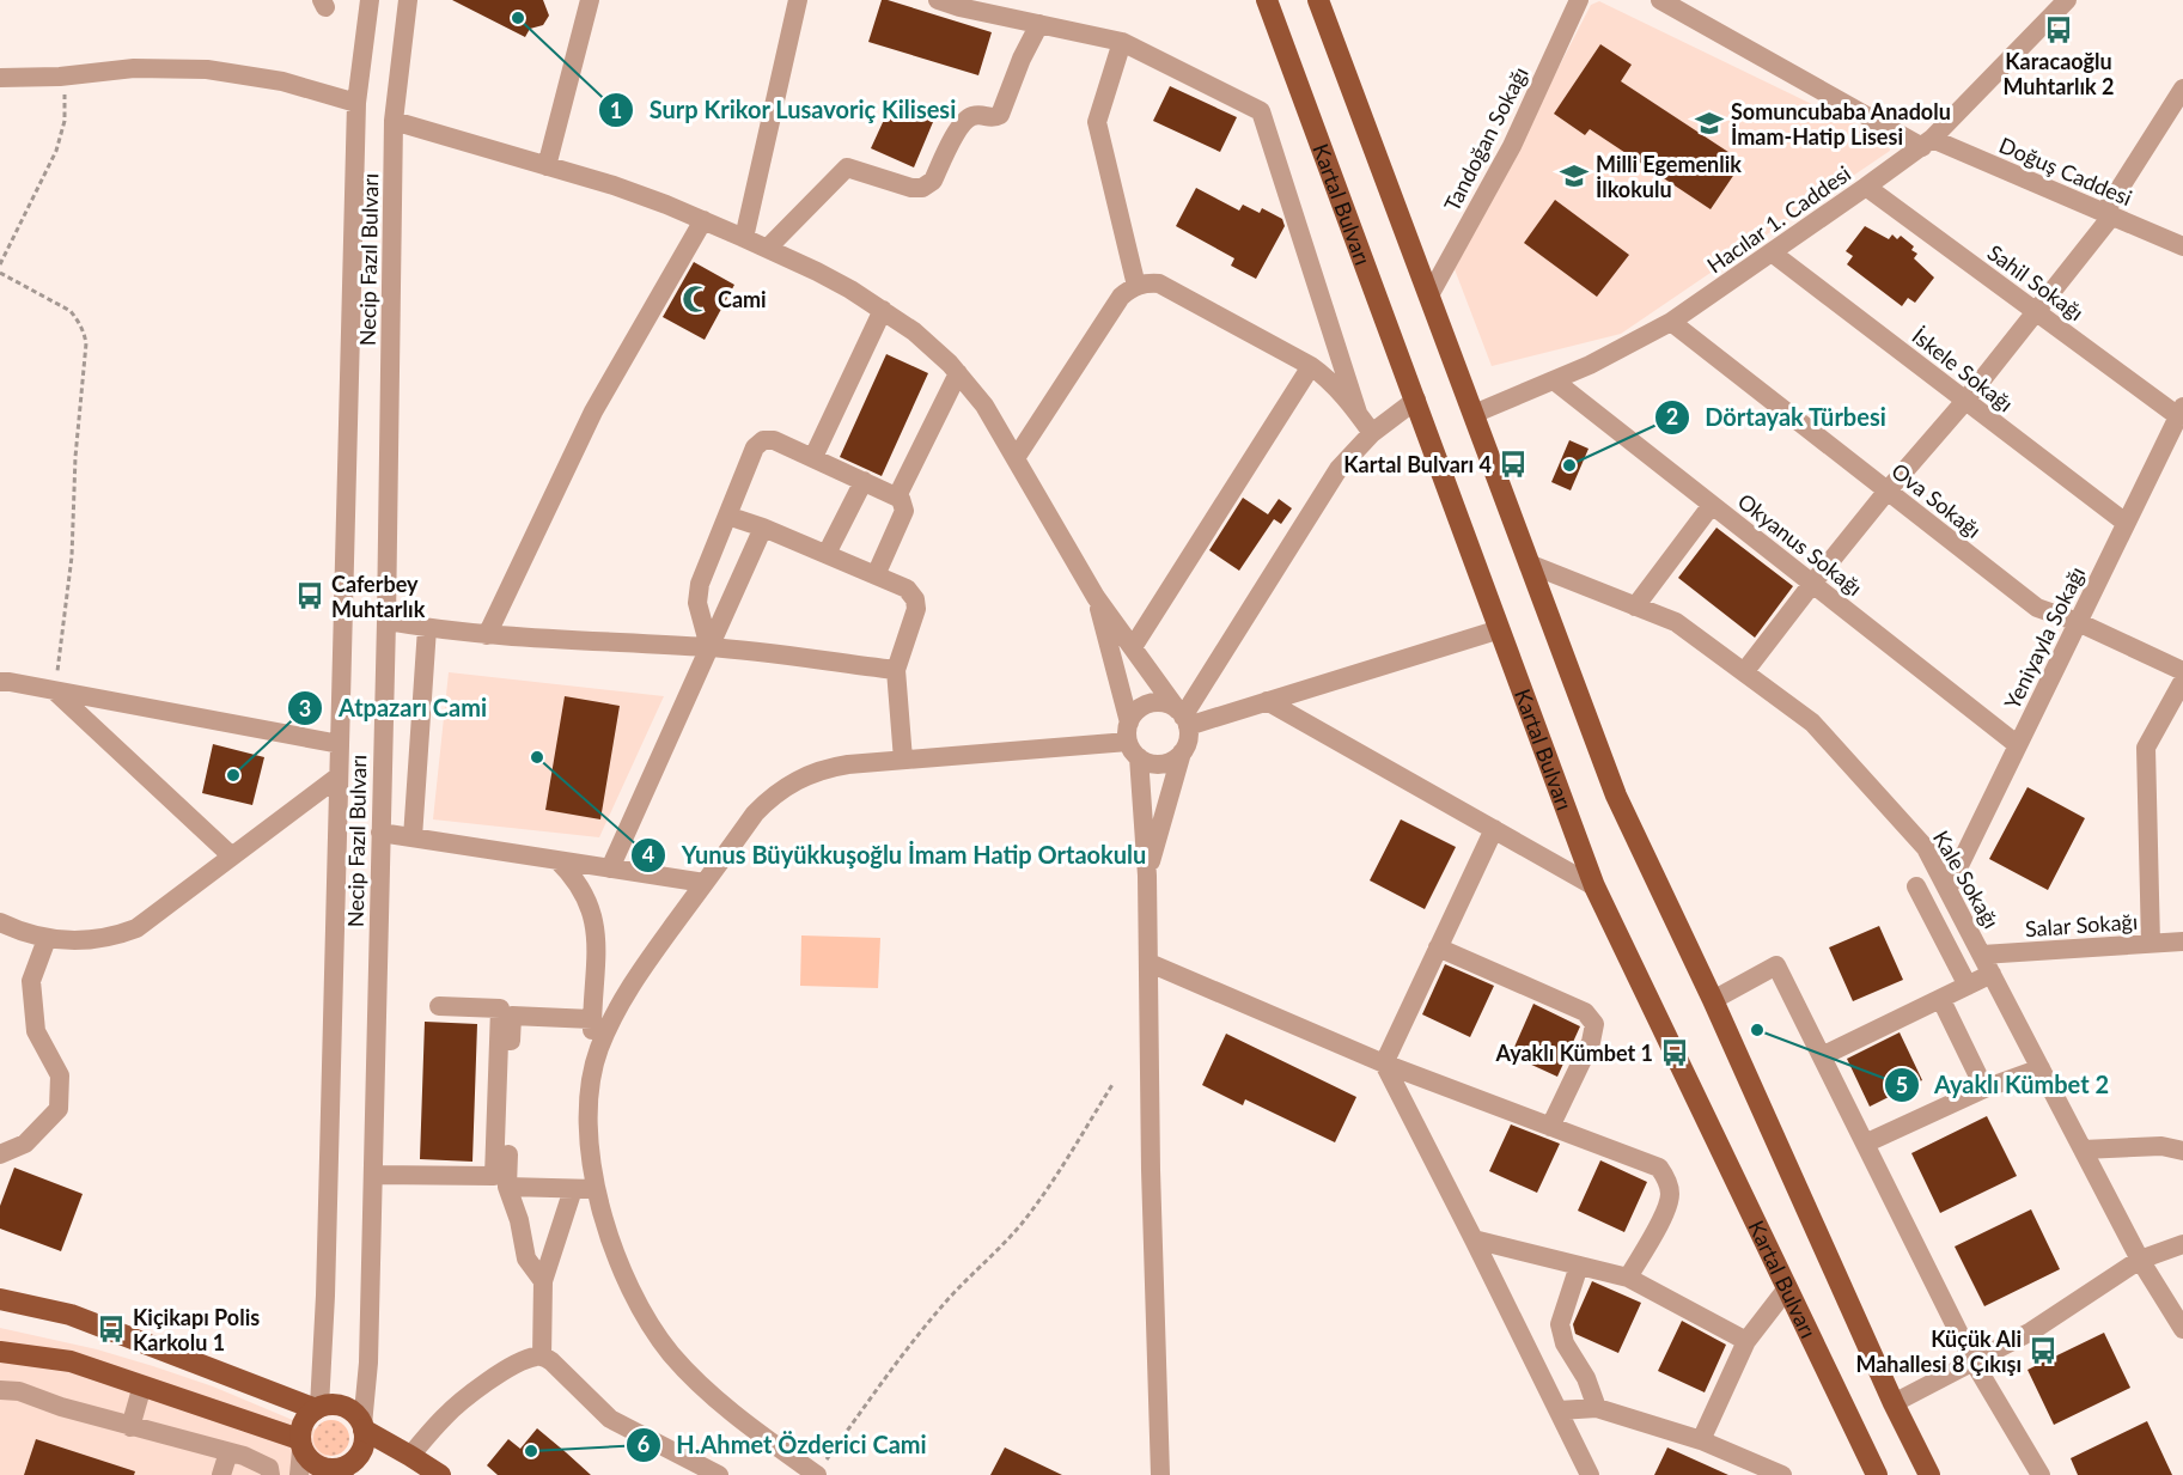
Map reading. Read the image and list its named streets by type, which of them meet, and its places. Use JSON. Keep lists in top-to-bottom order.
{
  "streets": {
    "main road": ["Kartal Bulvarı"],
    "street": [
      "Tandoğan Sokağı",
      "Doğuş Caddesi",
      "Hacılar 1. Caddesi",
      "Necip Fazıl Bulvarı",
      "Sahil Sokağı",
      "İskele Sokağı",
      "Ova Sokağı",
      "Okyanus Sokağı",
      "Yeniyayla Sokağı",
      "Kale Sokağı",
      "Salar Sokağı"
    ]
  },
  "crossings": [
    ["Doğuş Caddesi", "Hacılar 1. Caddesi"],
    ["Hacılar 1. Caddesi", "Sahil Sokağı"],
    ["Hacılar 1. Caddesi", "İskele Sokağı"],
    ["Hacılar 1. Caddesi", "Ova Sokağı"],
    ["Hacılar 1. Caddesi", "Okyanus Sokağı"],
    ["Sahil Sokağı", "Yeniyayla Sokağı"],
    ["İskele Sokağı", "Yeniyayla Sokağı"],
    ["Ova Sokağı", "Yeniyayla Sokağı"],
    ["Okyanus Sokağı", "Yeniyayla Sokağı"],
    ["Yeniyayla Sokağı", "Kale Sokağı"],
    ["Kale Sokağı", "Salar Sokağı"]
  ],
  "places": {
    "other": [
      "Surp Krikor Lusavoriç Kilisesi",
      "Dörtayak Türbesi",
      "Yunus Büyükkuşoğlu İmam Hatip Ortaokulu",
      "Atpazarı Cami",
      "Ayaklı Kümbet 2",
      "H.Ahmet Özderici Cami"
    ],
    "bus stop": [
      "Karacaoğlu Muhtarlık 2",
      "Kartal Bulvarı 4",
      "Caferbey Muhtarlık",
      "Ayaklı Kümbet 1",
      "Kiçikapı Polis Karkolu 1",
      "Küçük Ali Mahallesi 8 Çıkışı"
    ],
    "school or university": ["Somuncubaba Anadolu İmam-Hatip Lisesi", "Milli Egemenlik İlkokulu"],
    "mosque": ["Cami"]
  }
}
